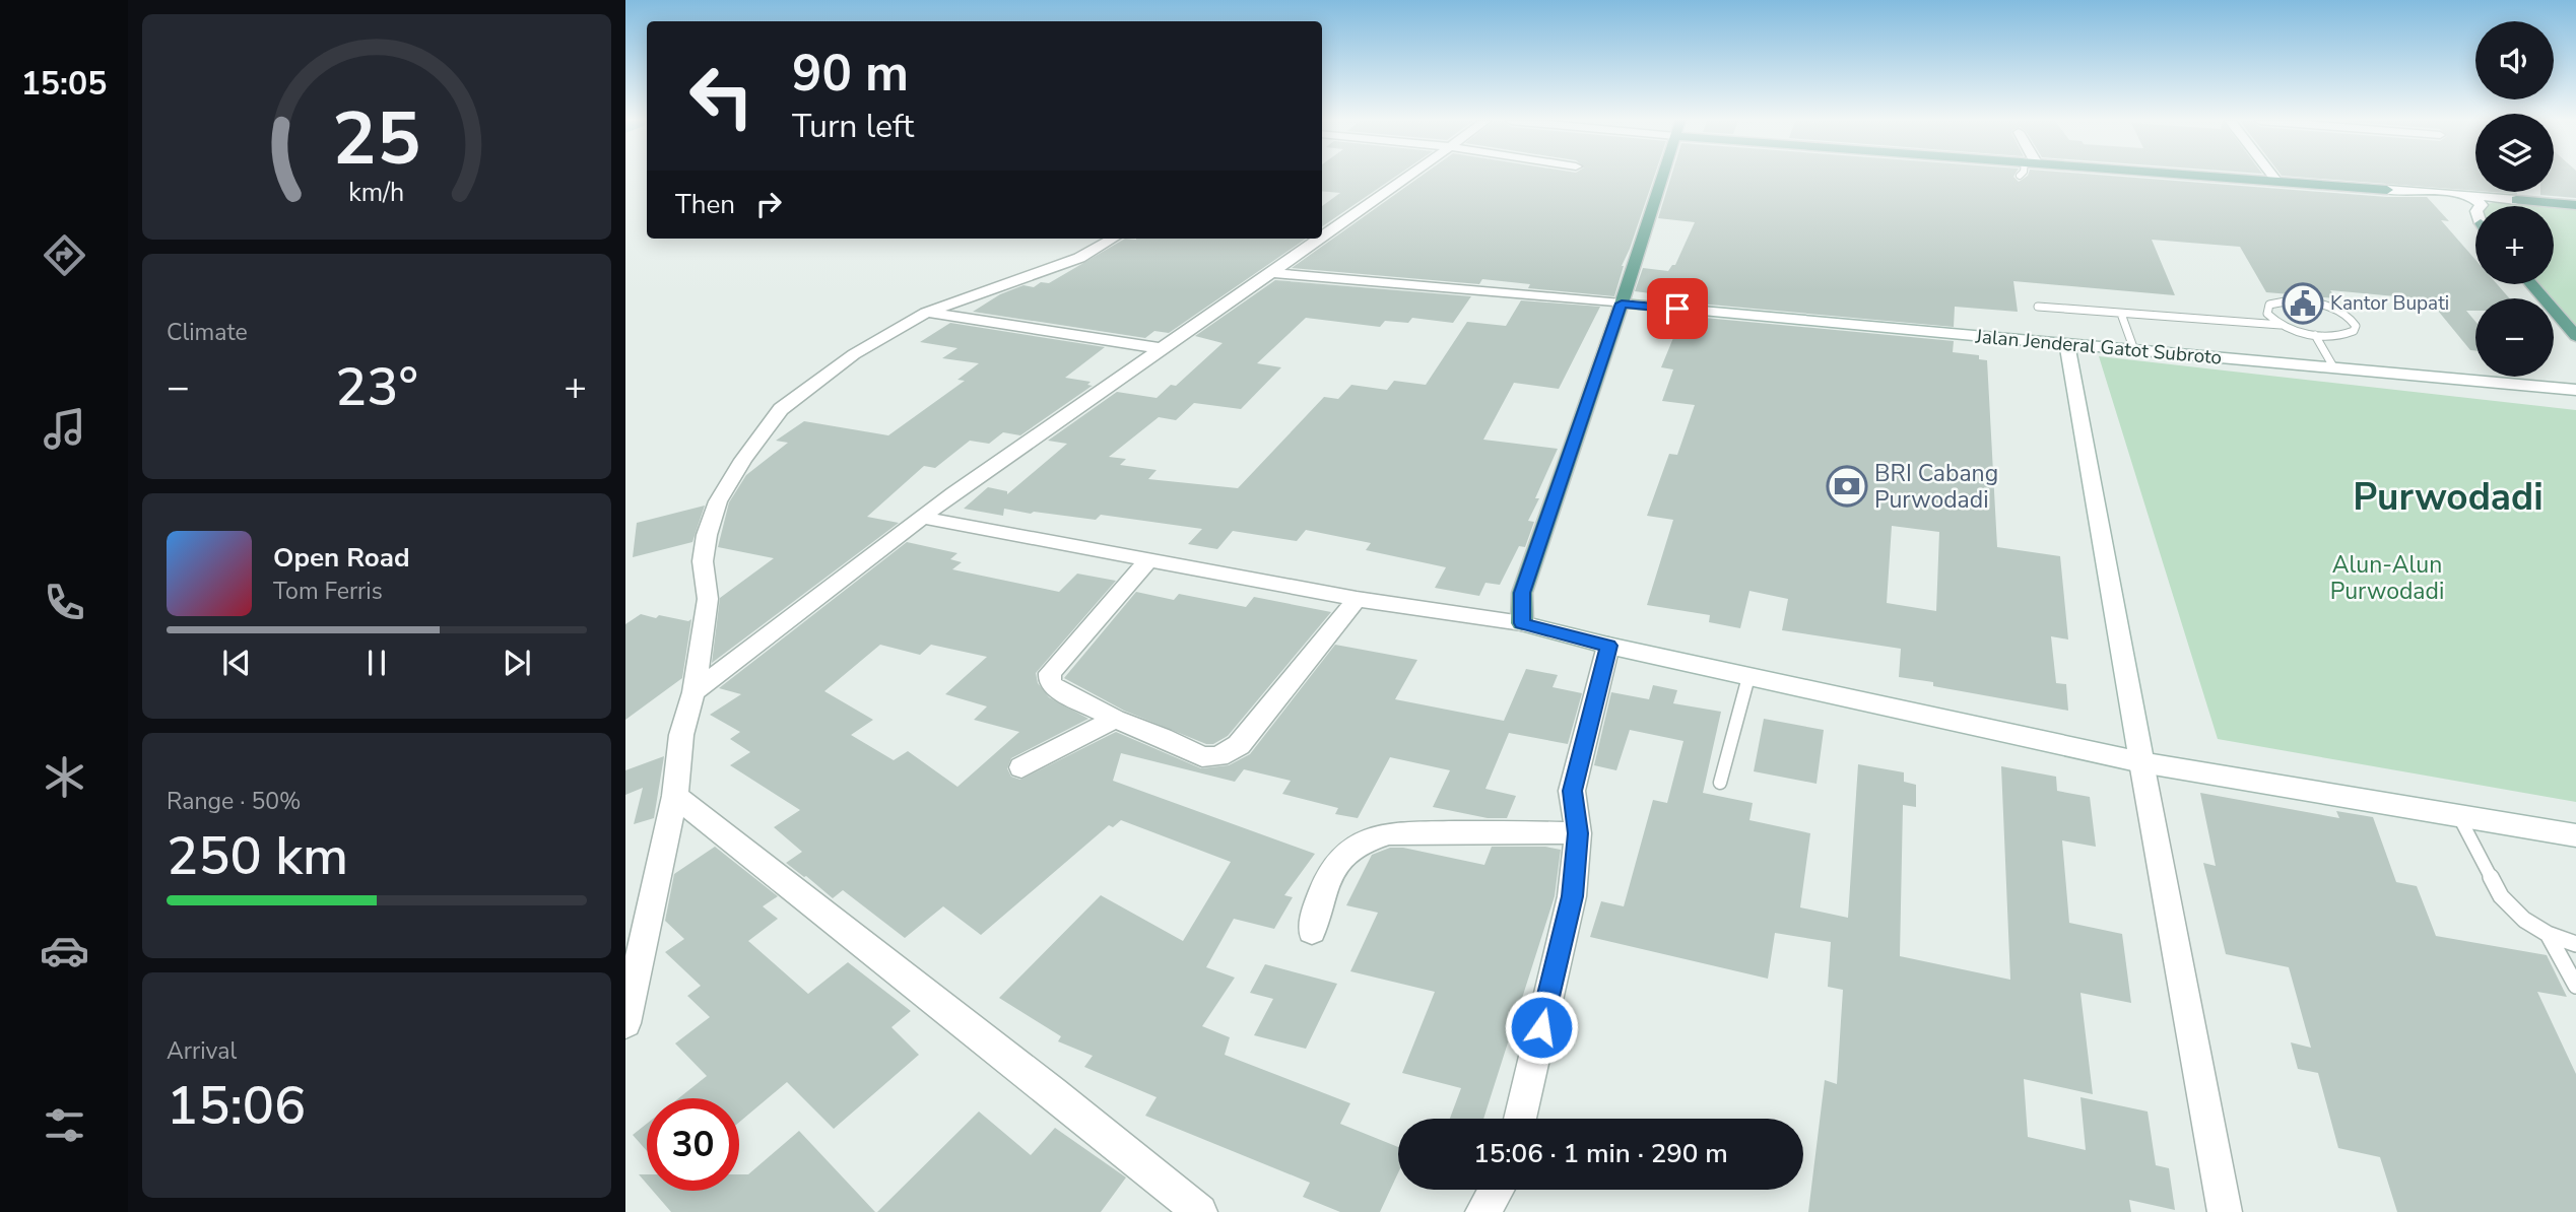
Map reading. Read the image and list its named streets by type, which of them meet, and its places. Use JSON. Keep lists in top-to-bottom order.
{
  "streets": {
    "street": ["Jalan Jenderal Gatot Subroto"]
  },
  "districts": ["Purwodadi"],
  "parks": ["Alun-Alun Purwodadi"],
  "places": {
    "public building": ["Kantor Bupati"],
    "bank": ["BRI Cabang Purwodadi"]
  },
  "page": {
    "tabs": "15:05",
    "map_buttons": ["+", "−"],
    "turn": ["90 m", "Turn left"],
    "then": "Then",
    "tile": [
      "Climate",
      ["Range · 50%", "250 km"],
      ["Arrival", "15:06"]
    ],
    "heat": ["−", "23°", "+"],
    "song": ["Open Road", "Tom Ferris"],
    "limit": "30",
    "trip": "15:06 · 1 min · 290 m",
    "gauge": ["25", "km/h"]
  }
}
